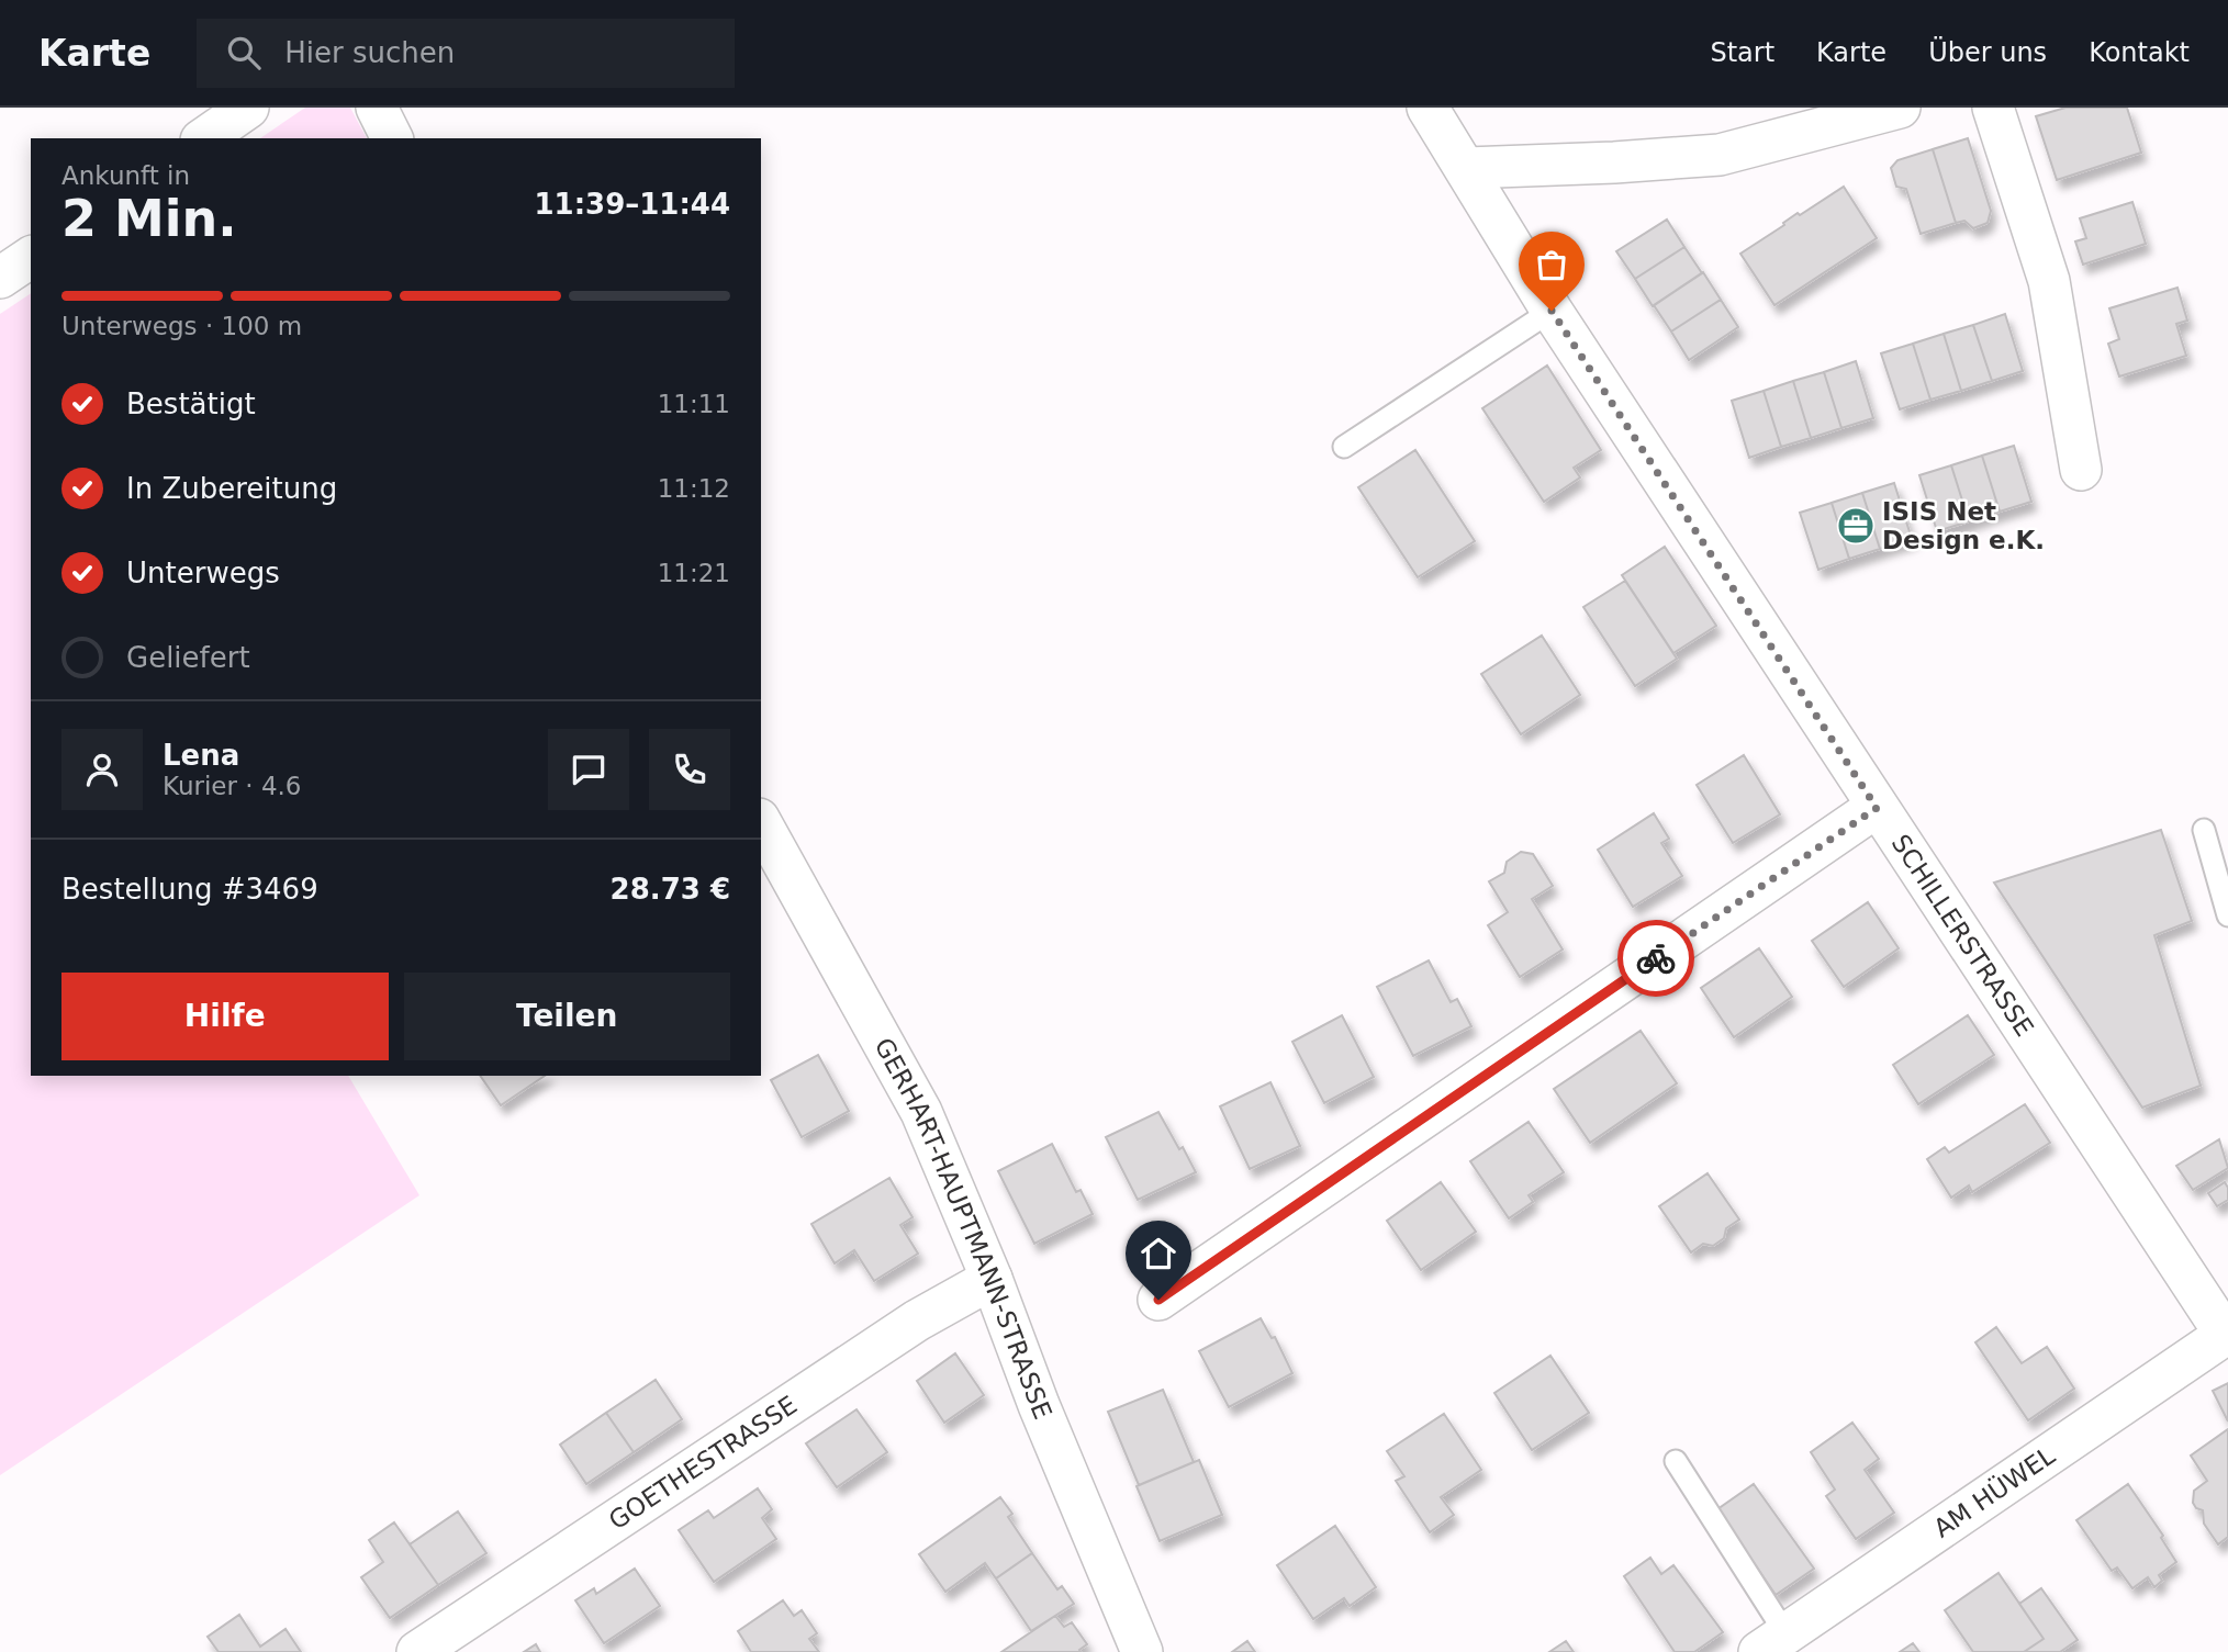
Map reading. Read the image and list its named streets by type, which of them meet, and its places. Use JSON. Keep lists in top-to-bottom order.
{
  "streets": {
    "street": [
      "SCHILLERSTRASSE",
      "GERHART-HAUPTMANN-STRASSE",
      "GOETHESTRASSE",
      "AM HÜWEL"
    ]
  },
  "crossings": [
    ["SCHILLERSTRASSE", "AM HÜWEL"],
    ["GERHART-HAUPTMANN-STRASSE", "GOETHESTRASSE"]
  ],
  "places": {
    "office": ["ISIS Net Design e.K."]
  },
  "page": {
    "header": "Karte",
    "search": "Hier suchen",
    "nav": [
      "Start",
      "Karte",
      "Über uns",
      "Kontakt"
    ],
    "heading": ["2 Min.", "Ankunft in", "11:39–11:44"],
    "panel": [
      "Lena",
      "Kurier · 4.6",
      "Bestellung #3469",
      "28.73 €"
    ],
    "bar": "Unterwegs · 100 m",
    "list": [
      ["Bestätigt", "11:11"],
      ["In Zubereitung", "11:12"],
      ["Unterwegs", "11:21"],
      "Geliefert"
    ],
    "buttons": ["Hilfe", "Teilen"]
  }
}
